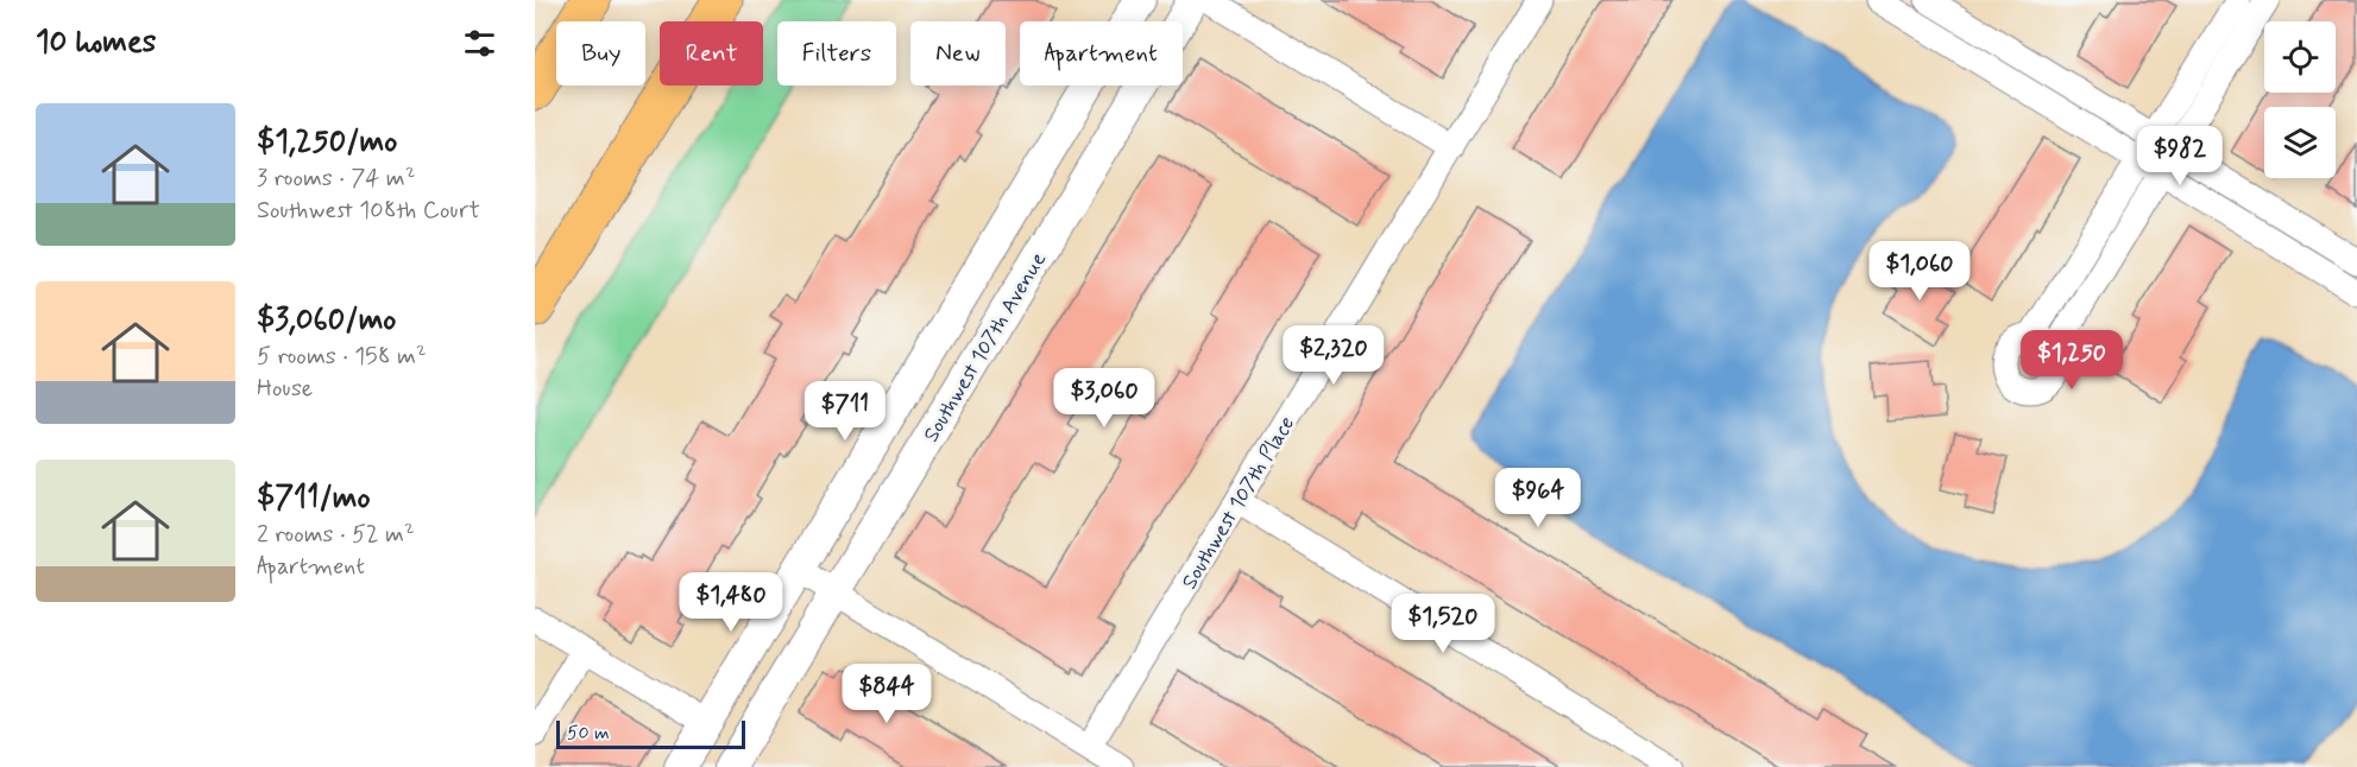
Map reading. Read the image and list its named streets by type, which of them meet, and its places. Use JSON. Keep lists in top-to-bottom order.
{
  "streets": {
    "street": ["Southwest 107th Avenue", "Southwest 107th Place"]
  },
  "scale_bar": "50 m",
  "page": {
    "heading": "10 homes",
    "chip": [
      "Buy",
      "Rent",
      "Filters",
      "New",
      "Apartment"
    ],
    "list": [
      {
        "name": "$1,250/mo",
        "note": "3 rooms · 74 m² · Southwest 108th Court"
      },
      {
        "name": "$3,060/mo",
        "note": "5 rooms · 158 m² · House"
      },
      {
        "name": "$711/mo",
        "note": "2 rooms · 52 m² · Apartment"
      }
    ],
    "price": [
      "$982",
      "$1,060",
      "$2,320",
      "$1,250",
      "$3,060",
      "$711",
      "$964",
      "$1,480",
      "$1,520",
      "$844"
    ],
    "scale": "50 m"
  }
}
